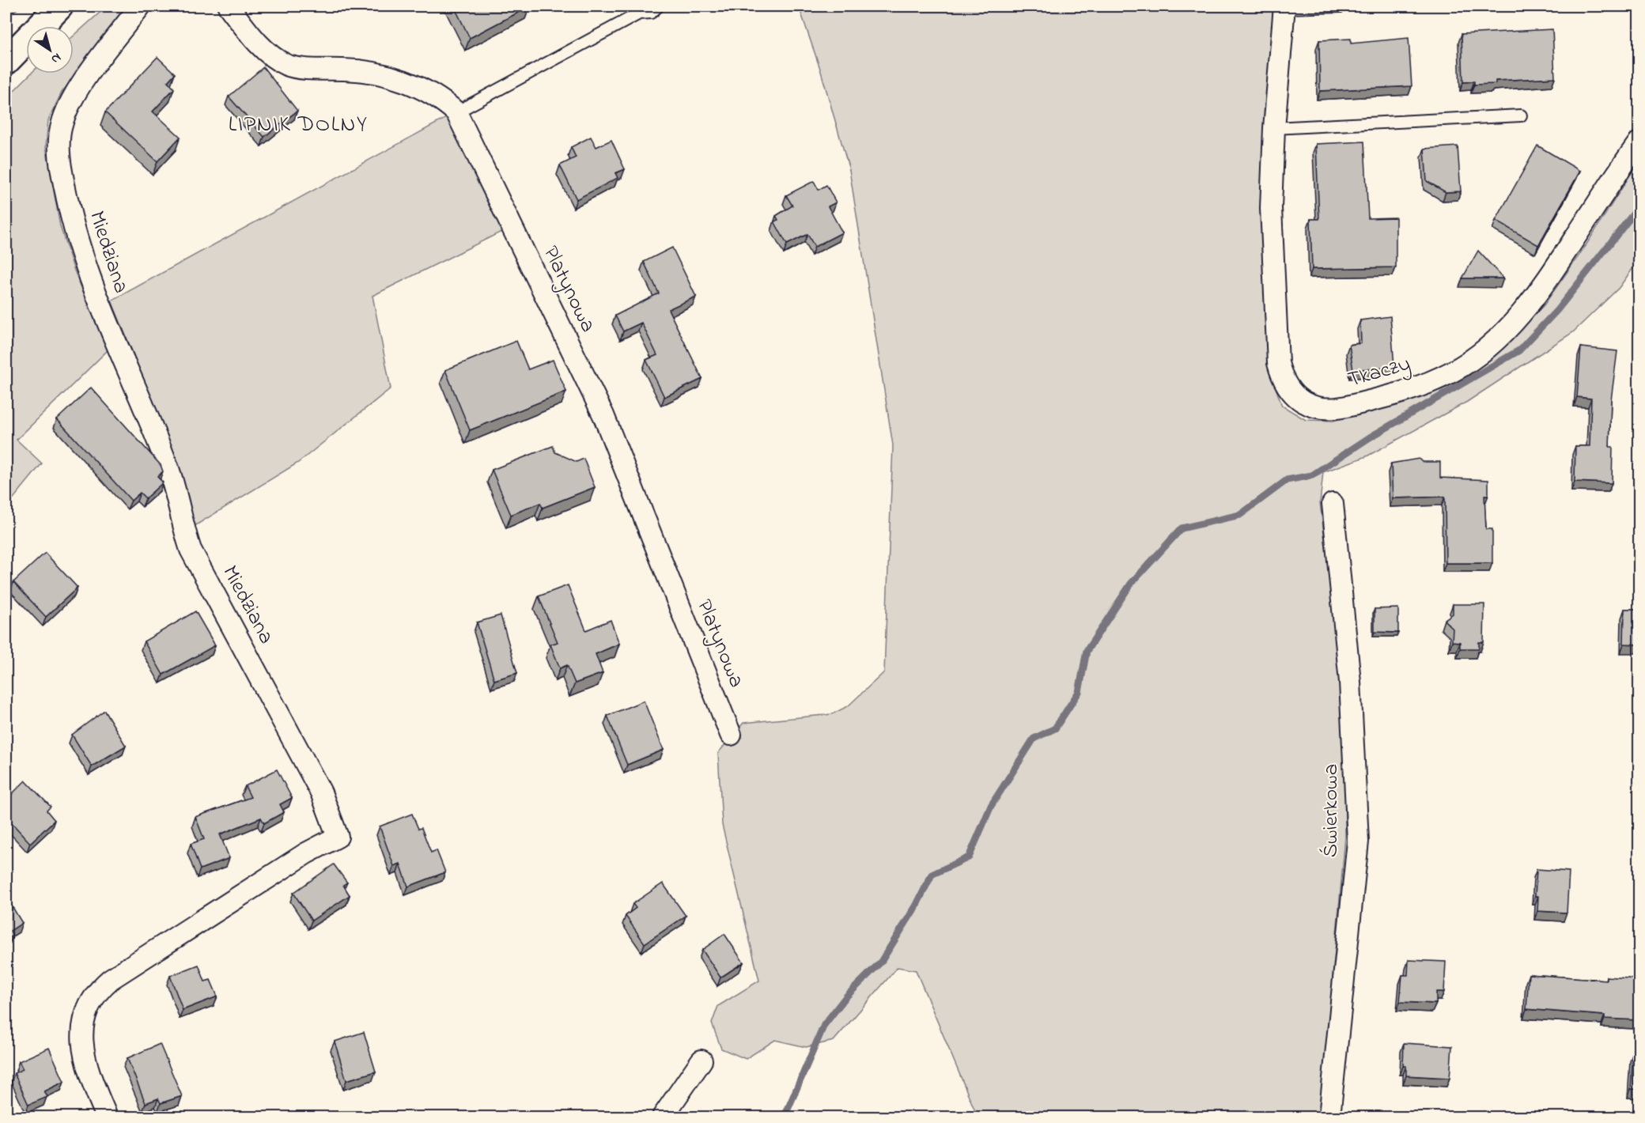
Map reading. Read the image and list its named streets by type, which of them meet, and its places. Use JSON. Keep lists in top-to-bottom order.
{
  "streets": {
    "street": [
      "Miedziana",
      "Platynowa",
      "Tkaczy",
      "Świerkowa"
    ]
  },
  "districts": ["LIPNIK DOLNY"],
  "north": "bottom right"
}
